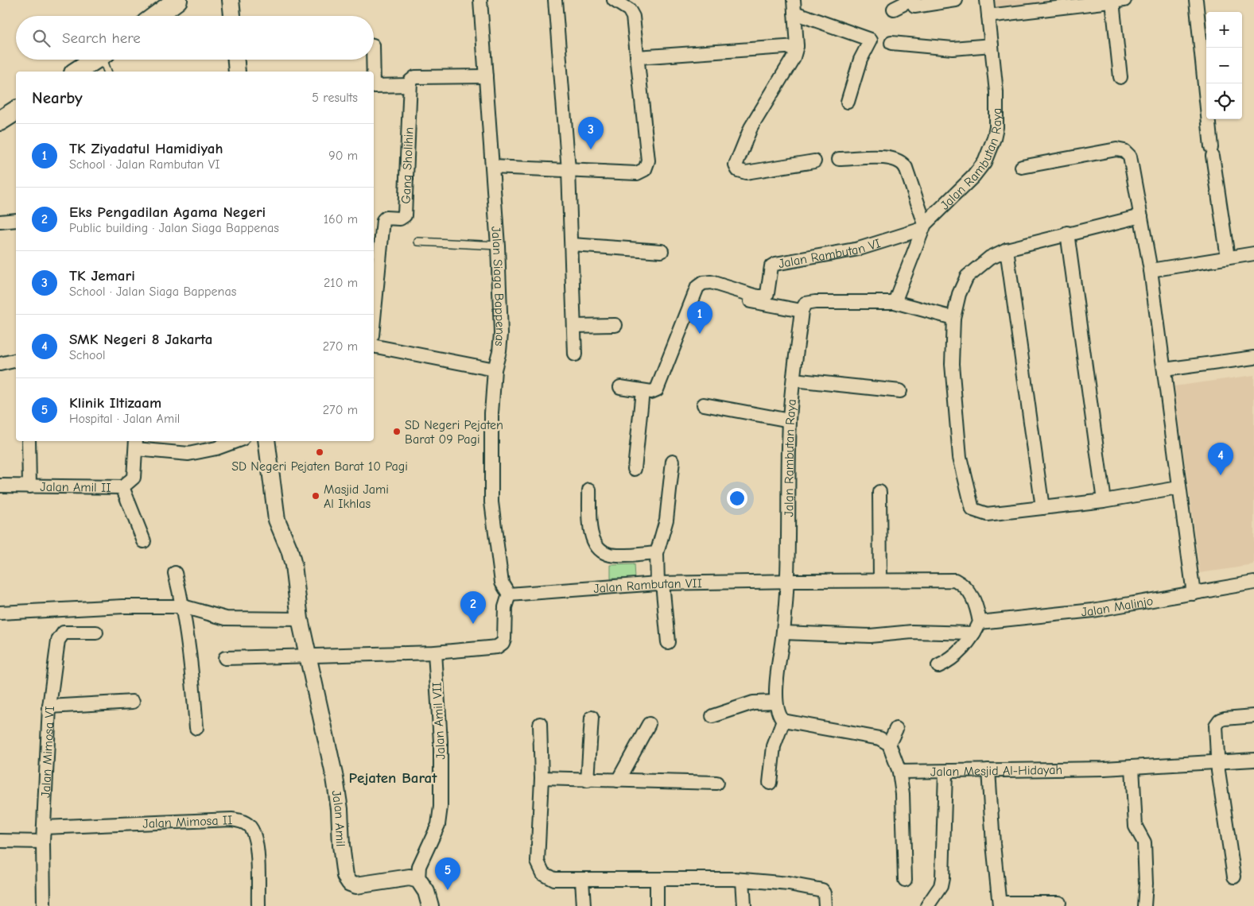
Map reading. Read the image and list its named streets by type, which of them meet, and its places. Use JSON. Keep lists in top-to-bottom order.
{
  "streets": {
    "street": [
      "Jalan Rambutan Raya",
      "Gang Sholihin",
      "Jalan Rambutan VI",
      "Jalan Siaga Bappenas",
      "Jalan Amil II",
      "Jalan Rambutan VII",
      "Jalan Malinjo",
      "Jalan Amil VII",
      "Jalan Mimosa VI",
      "Jalan Mesjid Al-Hidayah",
      "Jalan Amil",
      "Jalan Mimosa II"
    ]
  },
  "crossings": [
    ["Jalan Rambutan Raya", "Jalan Rambutan VI"],
    ["Jalan Rambutan Raya", "Jalan Rambutan VII"],
    ["Jalan Rambutan Raya", "Jalan Malinjo"],
    ["Jalan Siaga Bappenas", "Jalan Rambutan VII"],
    ["Jalan Rambutan VII", "Jalan Malinjo"],
    ["Jalan Amil VII", "Jalan Amil"],
    ["Jalan Mimosa VI", "Jalan Mimosa II"]
  ],
  "districts": ["Pejaten Barat"],
  "places": ["SD Negeri Pejaten Barat 09 Pagi", "SD Negeri Pejaten Barat 10 Pagi", "Masjid Jami Al Ikhlas"],
  "page": {
    "map_buttons": ["+", "−"],
    "search": "Search here",
    "heading": ["Nearby", "5 results"],
    "pins": [
      "3",
      "1",
      "4",
      "2",
      "5"
    ],
    "list": [
      {
        "mark": "1",
        "name": "TK Ziyadatul Hamidiyah",
        "note": "School · Jalan Rambutan VI",
        "value": "90 m"
      },
      {
        "mark": "2",
        "name": "Eks Pengadilan Agama Negeri",
        "note": "Public building · Jalan Siaga Bappenas",
        "value": "160 m"
      },
      {
        "mark": "3",
        "name": "TK Jemari",
        "note": "School · Jalan Siaga Bappenas",
        "value": "210 m"
      },
      {
        "mark": "4",
        "name": "SMK Negeri 8 Jakarta",
        "note": "School",
        "value": "270 m"
      },
      {
        "mark": "5",
        "name": "Klinik Iltizaam",
        "note": "Hospital · Jalan Amil",
        "value": "270 m"
      }
    ]
  }
}
